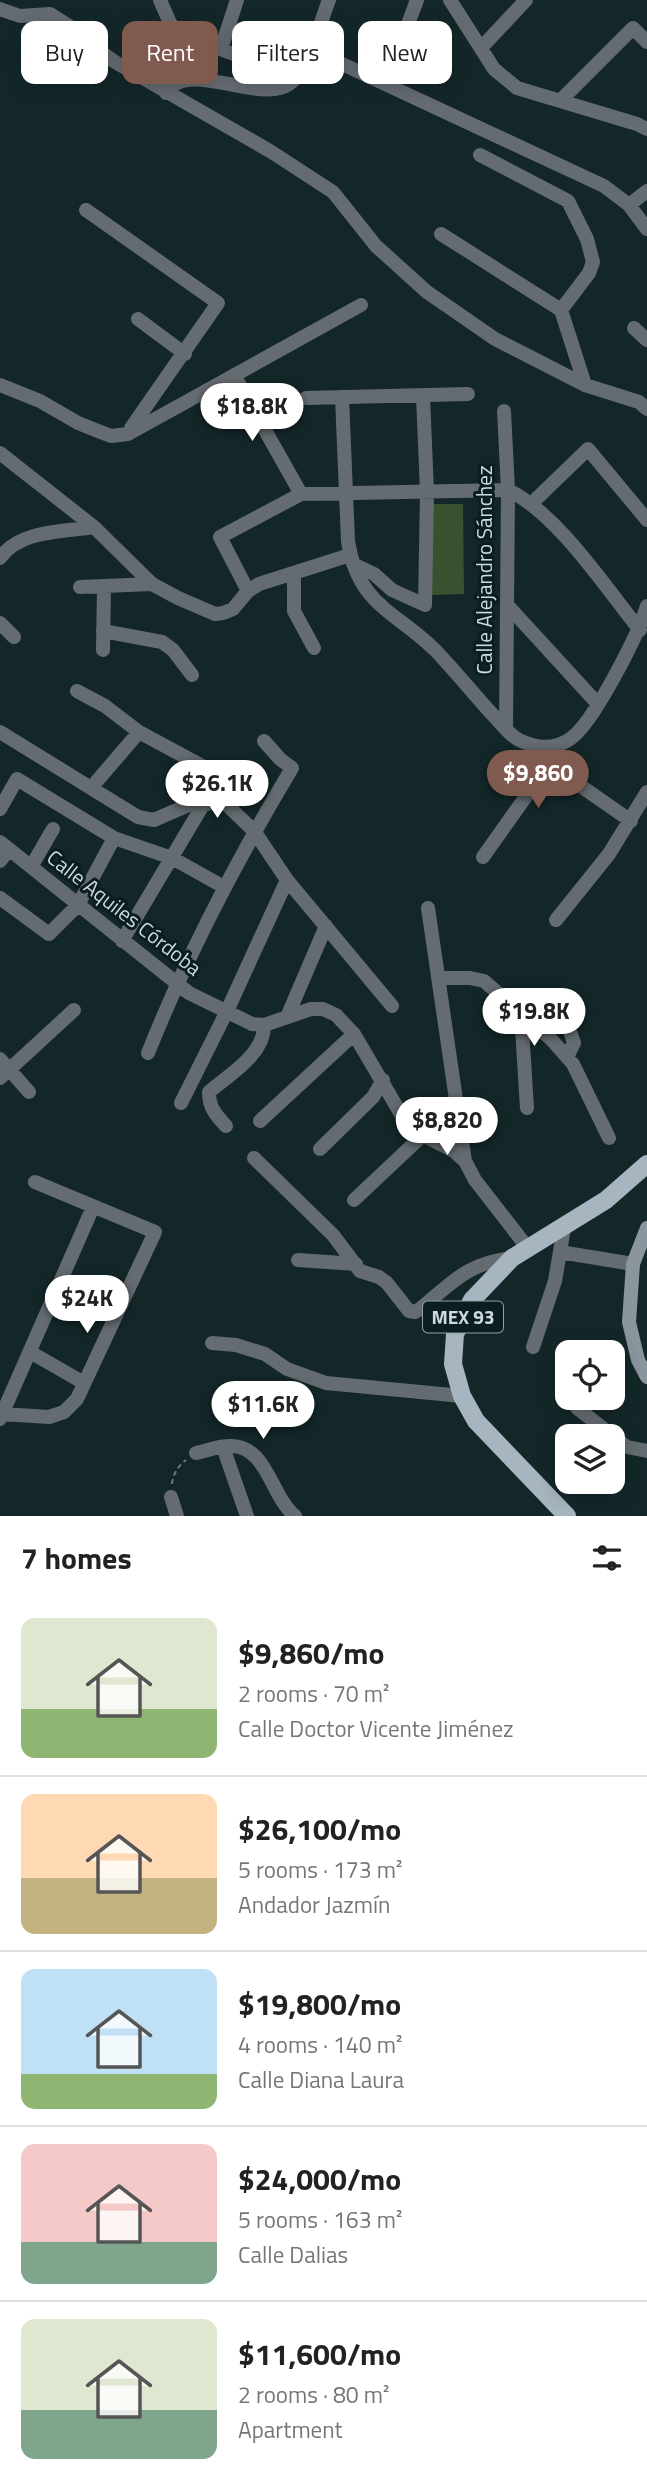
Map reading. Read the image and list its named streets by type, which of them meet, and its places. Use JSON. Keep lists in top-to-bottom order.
{
  "streets": {
    "main road": ["MEX 93"],
    "street": ["Calle Alejandro Sánchez", "Calle Aquiles Córdoba"]
  },
  "page": {
    "chip": [
      "Buy",
      "Rent",
      "Filters",
      "New"
    ],
    "price": [
      "$18.8K",
      "$9,860",
      "$26.1K",
      "$19.8K",
      "$8,820",
      "$24K",
      "$11.6K"
    ],
    "heading": "7 homes",
    "list": [
      {
        "name": "$9,860/mo",
        "note": "2 rooms · 70 m² · Calle Doctor Vicente Jiménez"
      },
      {
        "name": "$26,100/mo",
        "note": "5 rooms · 173 m² · Andador Jazmín"
      },
      {
        "name": "$19,800/mo",
        "note": "4 rooms · 140 m² · Calle Diana Laura"
      },
      {
        "name": "$24,000/mo",
        "note": "5 rooms · 163 m² · Calle Dalias"
      },
      {
        "name": "$11,600/mo",
        "note": "2 rooms · 80 m² · Apartment"
      }
    ]
  }
}
